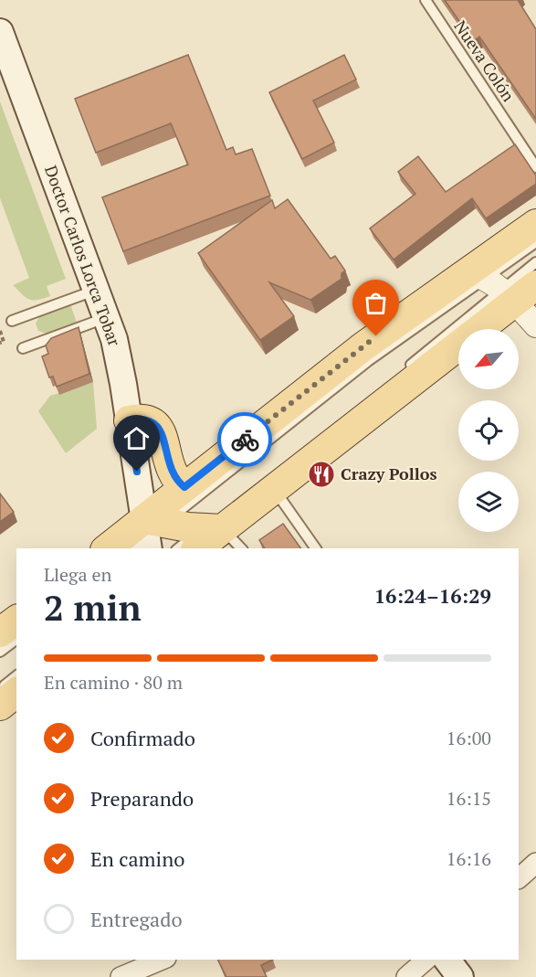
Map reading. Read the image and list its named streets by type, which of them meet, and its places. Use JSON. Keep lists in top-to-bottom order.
{
  "streets": {
    "main road": ["Doctor Carlos Lorca Tobar"],
    "lane": ["Nueva Colón"]
  },
  "places": {
    "restaurant": ["Crazy Pollos"]
  },
  "north": "bottom left",
  "page": {
    "heading": ["2 min", "Llega en", "16:24–16:29"],
    "bar": "En camino · 80 m",
    "list": [
      ["Confirmado", "16:00"],
      ["Preparando", "16:15"],
      ["En camino", "16:16"],
      "Entregado"
    ]
  }
}
